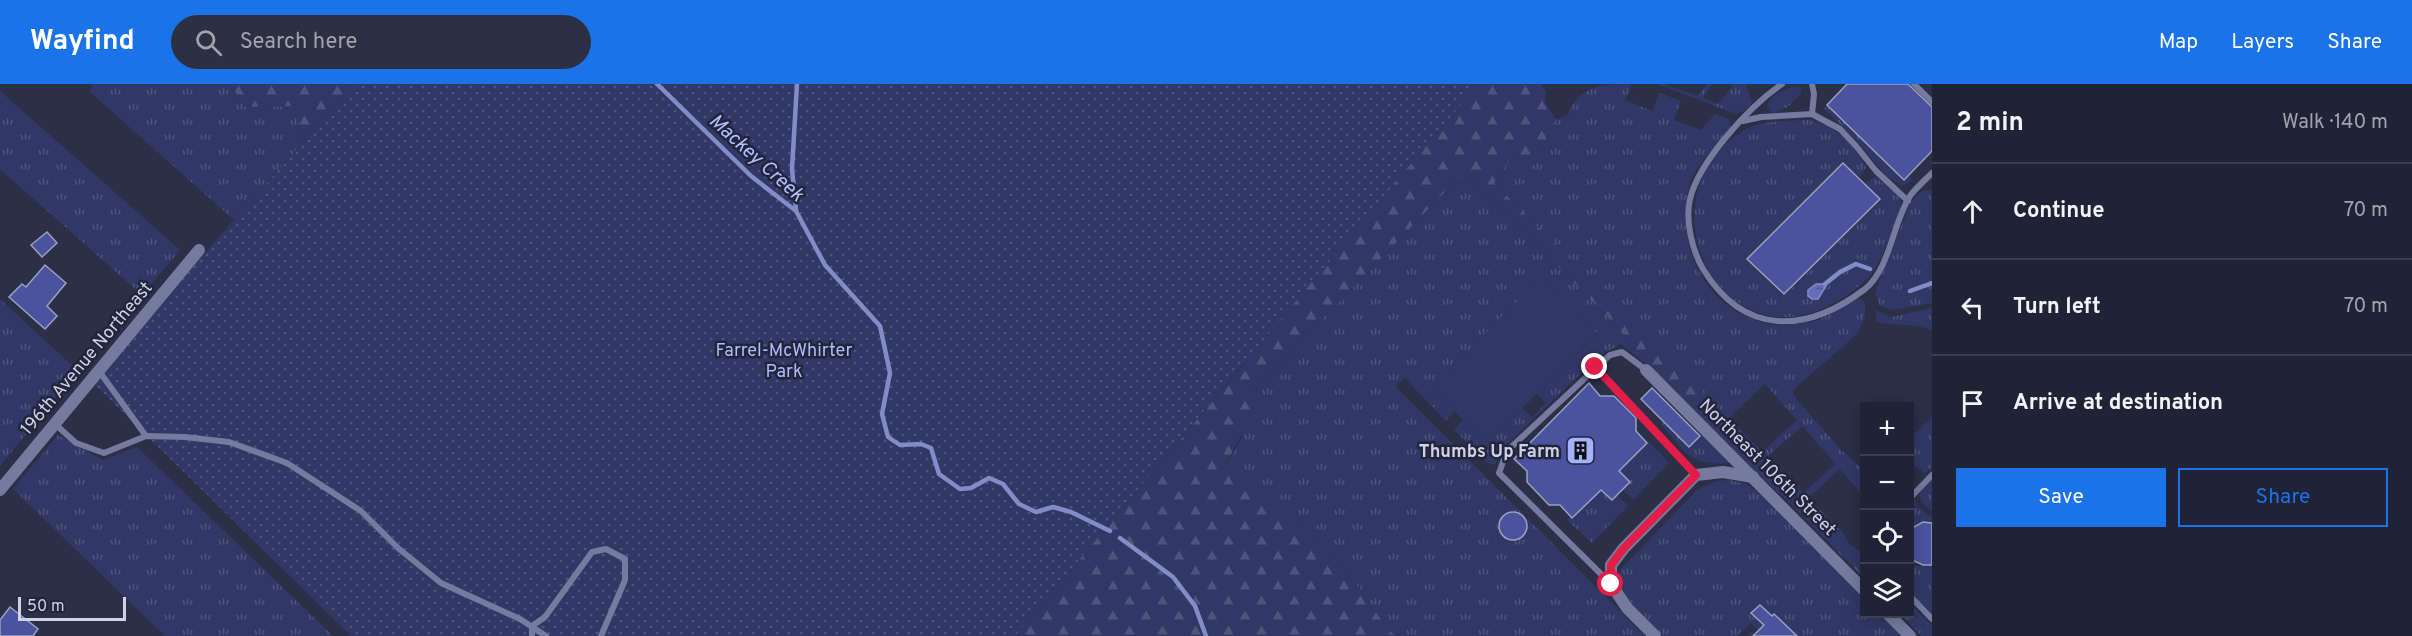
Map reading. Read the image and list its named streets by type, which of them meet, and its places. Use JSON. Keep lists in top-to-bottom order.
{
  "streets": {
    "street": ["196th Avenue Northeast", "Northeast 106th Street"]
  },
  "water": ["Mackey Creek"],
  "parks": ["Farrel-McWhirter Park"],
  "places": {
    "building": ["Thumbs Up Farm"]
  },
  "scale_bar": "50 m",
  "page": {
    "header": "Wayfind",
    "search": "Search here",
    "nav": ["Map", "Layers", "Share"],
    "heading": ["2 min", "Walk · 140 m"],
    "list": [
      ["Continue", "70 m"],
      ["Turn left", "70 m"],
      "Arrive at destination"
    ],
    "map_buttons": ["+", "−"],
    "buttons": ["Save", "Share"],
    "scale": "50 m"
  }
}
